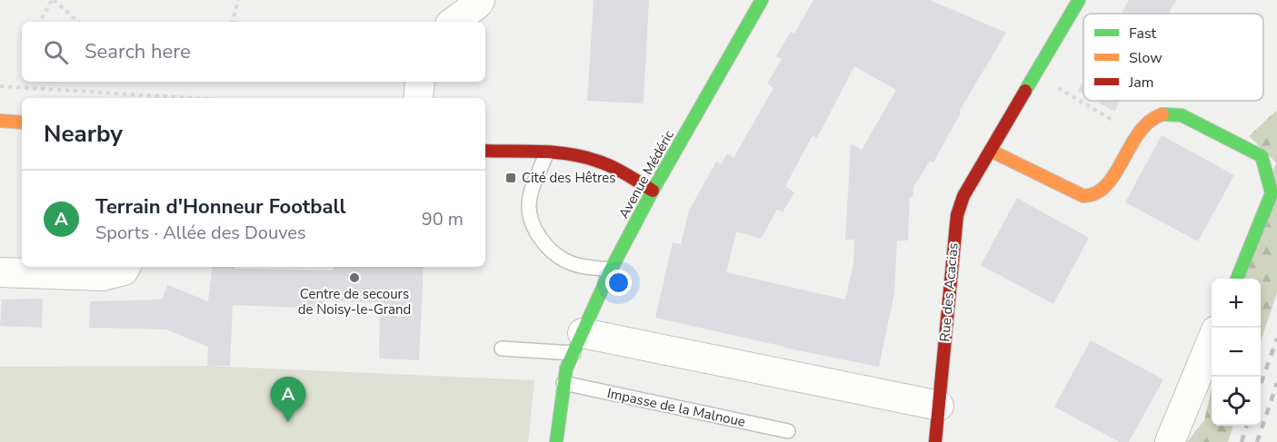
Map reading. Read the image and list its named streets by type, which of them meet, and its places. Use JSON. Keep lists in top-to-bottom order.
{
  "streets": {
    "street": ["Avenue Médéric", "Rue des Acacias"],
    "lane": ["Impasse de la Malnoue"]
  },
  "crossings": [
    ["Avenue Médéric", "Impasse de la Malnoue"]
  ],
  "places": {
    "transit": ["Cité des Hêtres"],
    "other": ["Centre de secours de Noisy-le-Grand"]
  },
  "legend": ["Fast", "Slow", "Jam"],
  "page": {
    "search": "Search here",
    "heading": "Nearby",
    "list": [
      {
        "mark": "A",
        "name": "Terrain d'Honneur Football",
        "note": "Sports · Allée des Douves",
        "value": "90 m"
      }
    ],
    "map_buttons": ["+", "−"],
    "pins": "A"
  }
}
